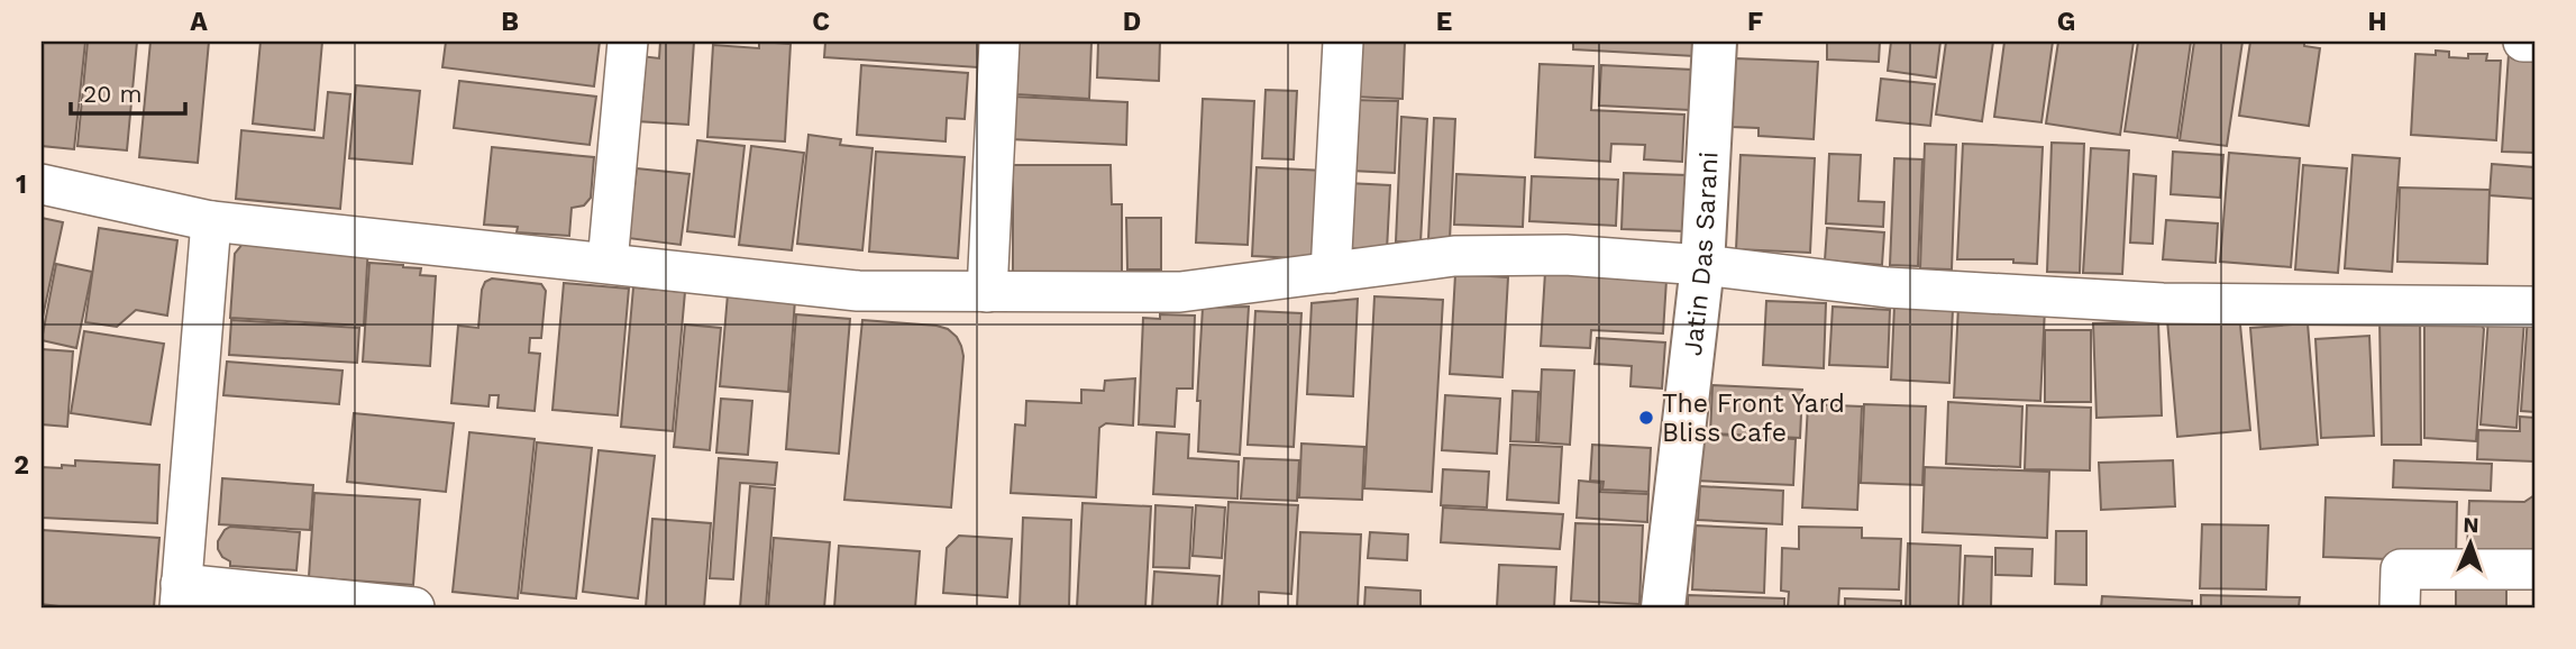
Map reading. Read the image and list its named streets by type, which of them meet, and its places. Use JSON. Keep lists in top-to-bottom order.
{
  "streets": {
    "street": ["Jatin Das Sarani"]
  },
  "places": ["The Front Yard Bliss Cafe"],
  "scale_bar": "20 m",
  "north": "top",
  "grid": {
    "columns": [
      "A",
      "B",
      "C",
      "D",
      "E",
      "F",
      "G",
      "H"
    ],
    "rows": ["1", "2"]
  }
}
